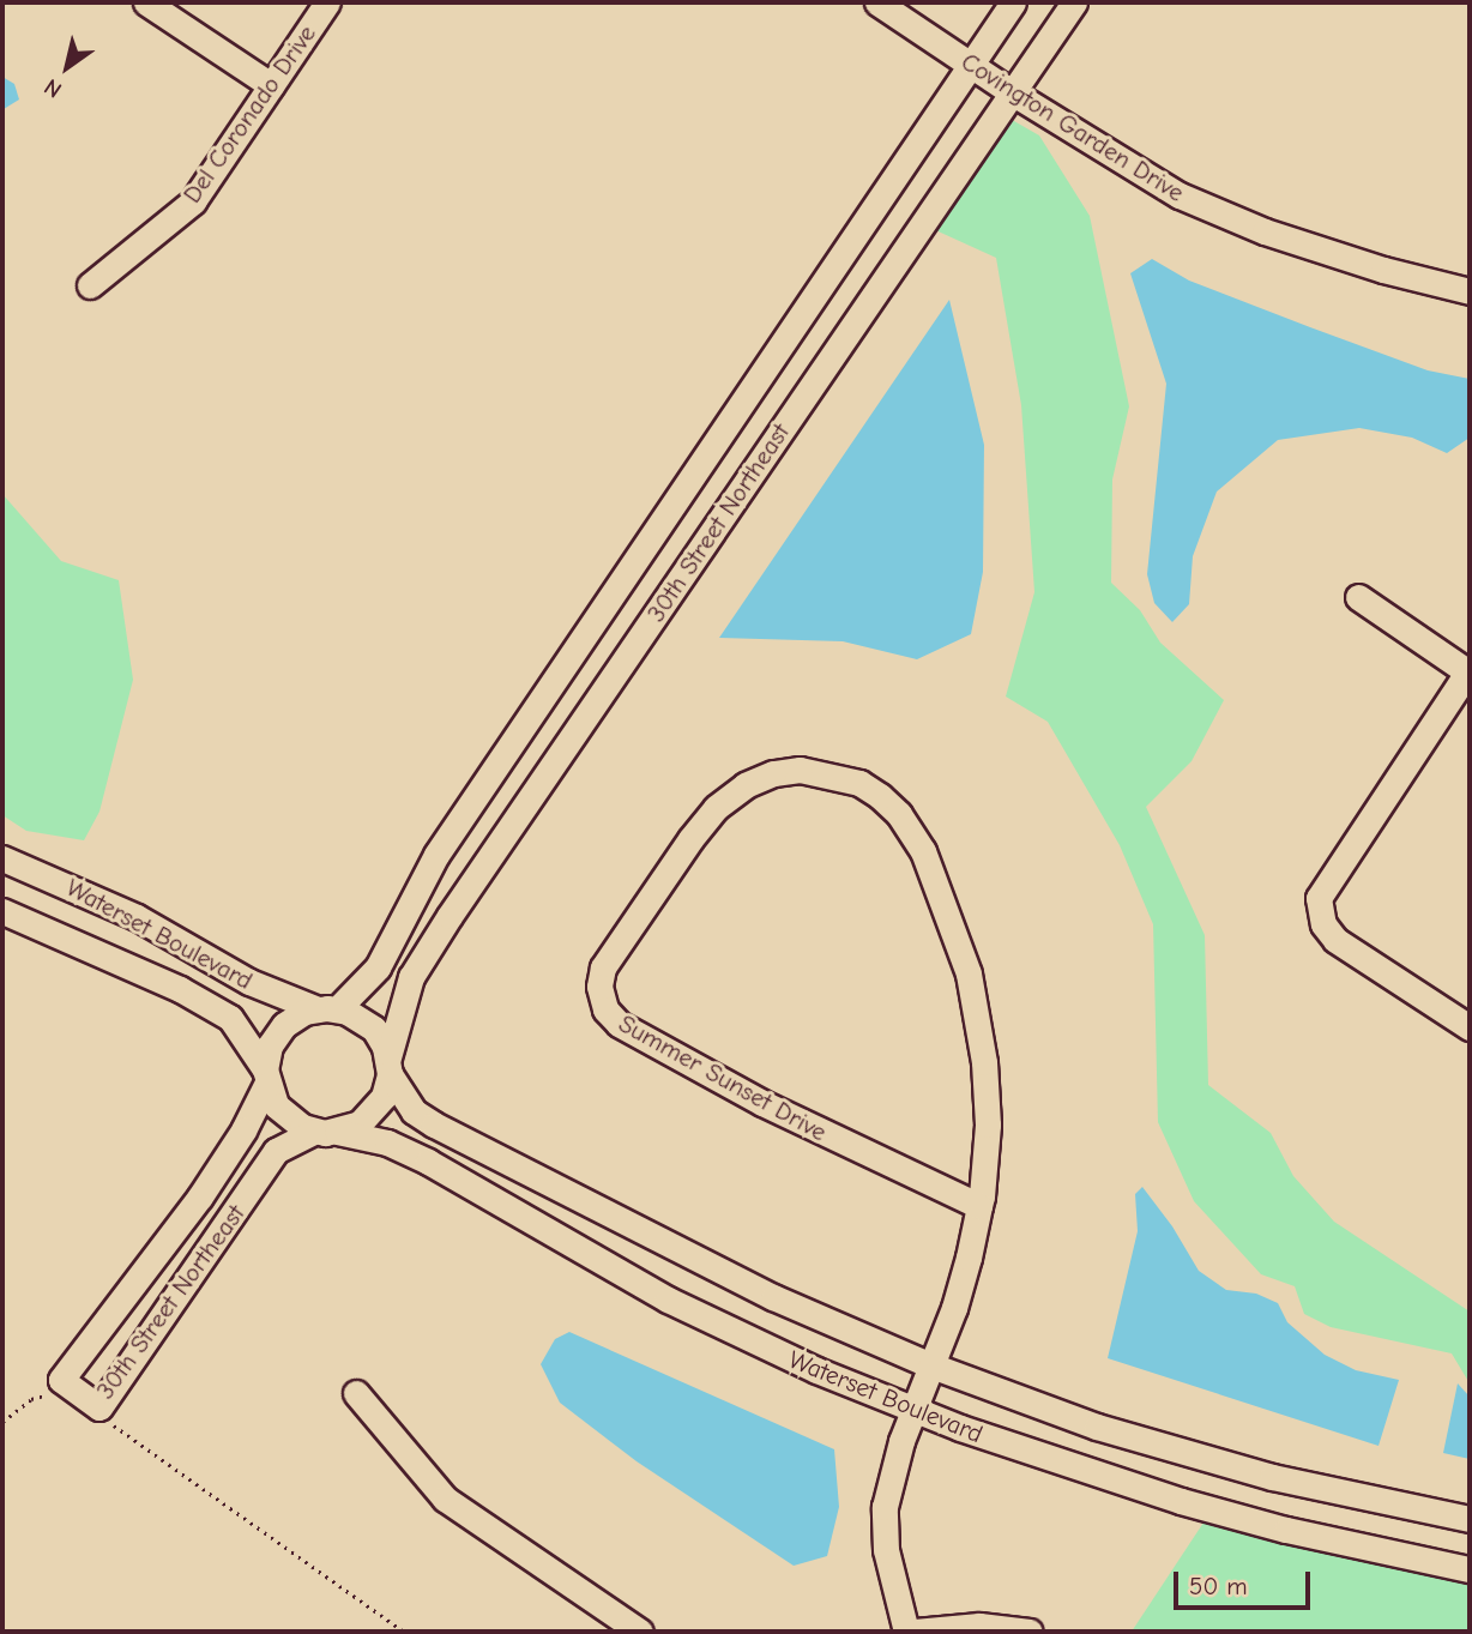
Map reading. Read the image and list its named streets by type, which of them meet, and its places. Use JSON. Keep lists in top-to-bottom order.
{
  "streets": {
    "street": [
      "Del Coronado Drive",
      "Covington Garden Drive",
      "30th Street Northeast",
      "Waterset Boulevard",
      "Summer Sunset Drive"
    ]
  },
  "crossings": [
    ["Covington Garden Drive", "30th Street Northeast"],
    ["30th Street Northeast", "Waterset Boulevard"],
    ["Waterset Boulevard", "Summer Sunset Drive"]
  ],
  "scale_bar": "50 m",
  "north": "bottom left"
}
